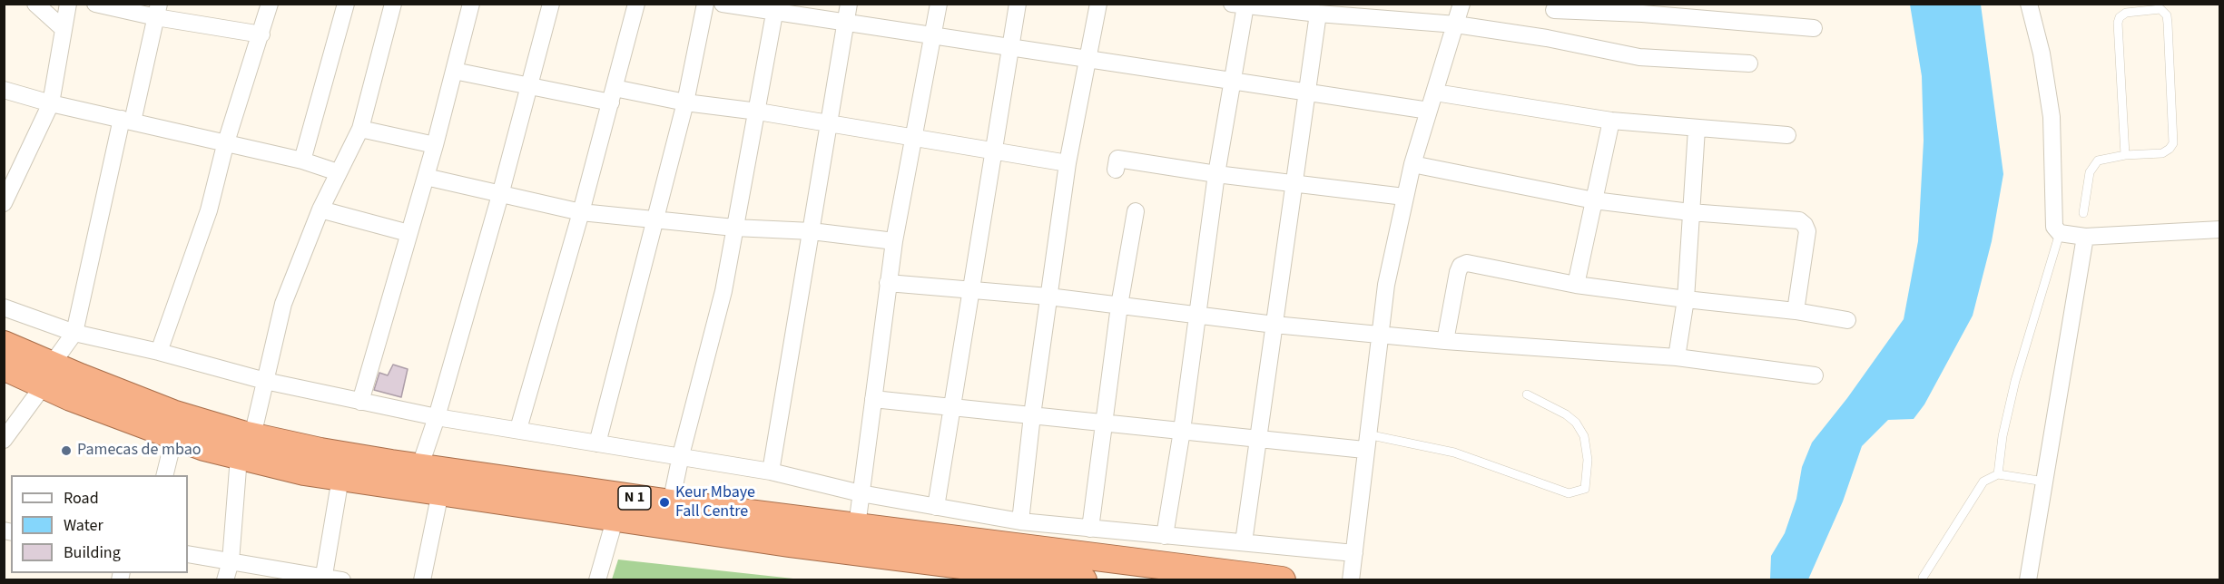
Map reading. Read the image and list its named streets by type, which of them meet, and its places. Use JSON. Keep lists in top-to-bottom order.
{
  "streets": {
    "highway": ["N 1"]
  },
  "places": ["Pamecas de mbao", "Keur Mbaye Fall Centre"],
  "legend": ["Road", "Water", "Building"]
}
